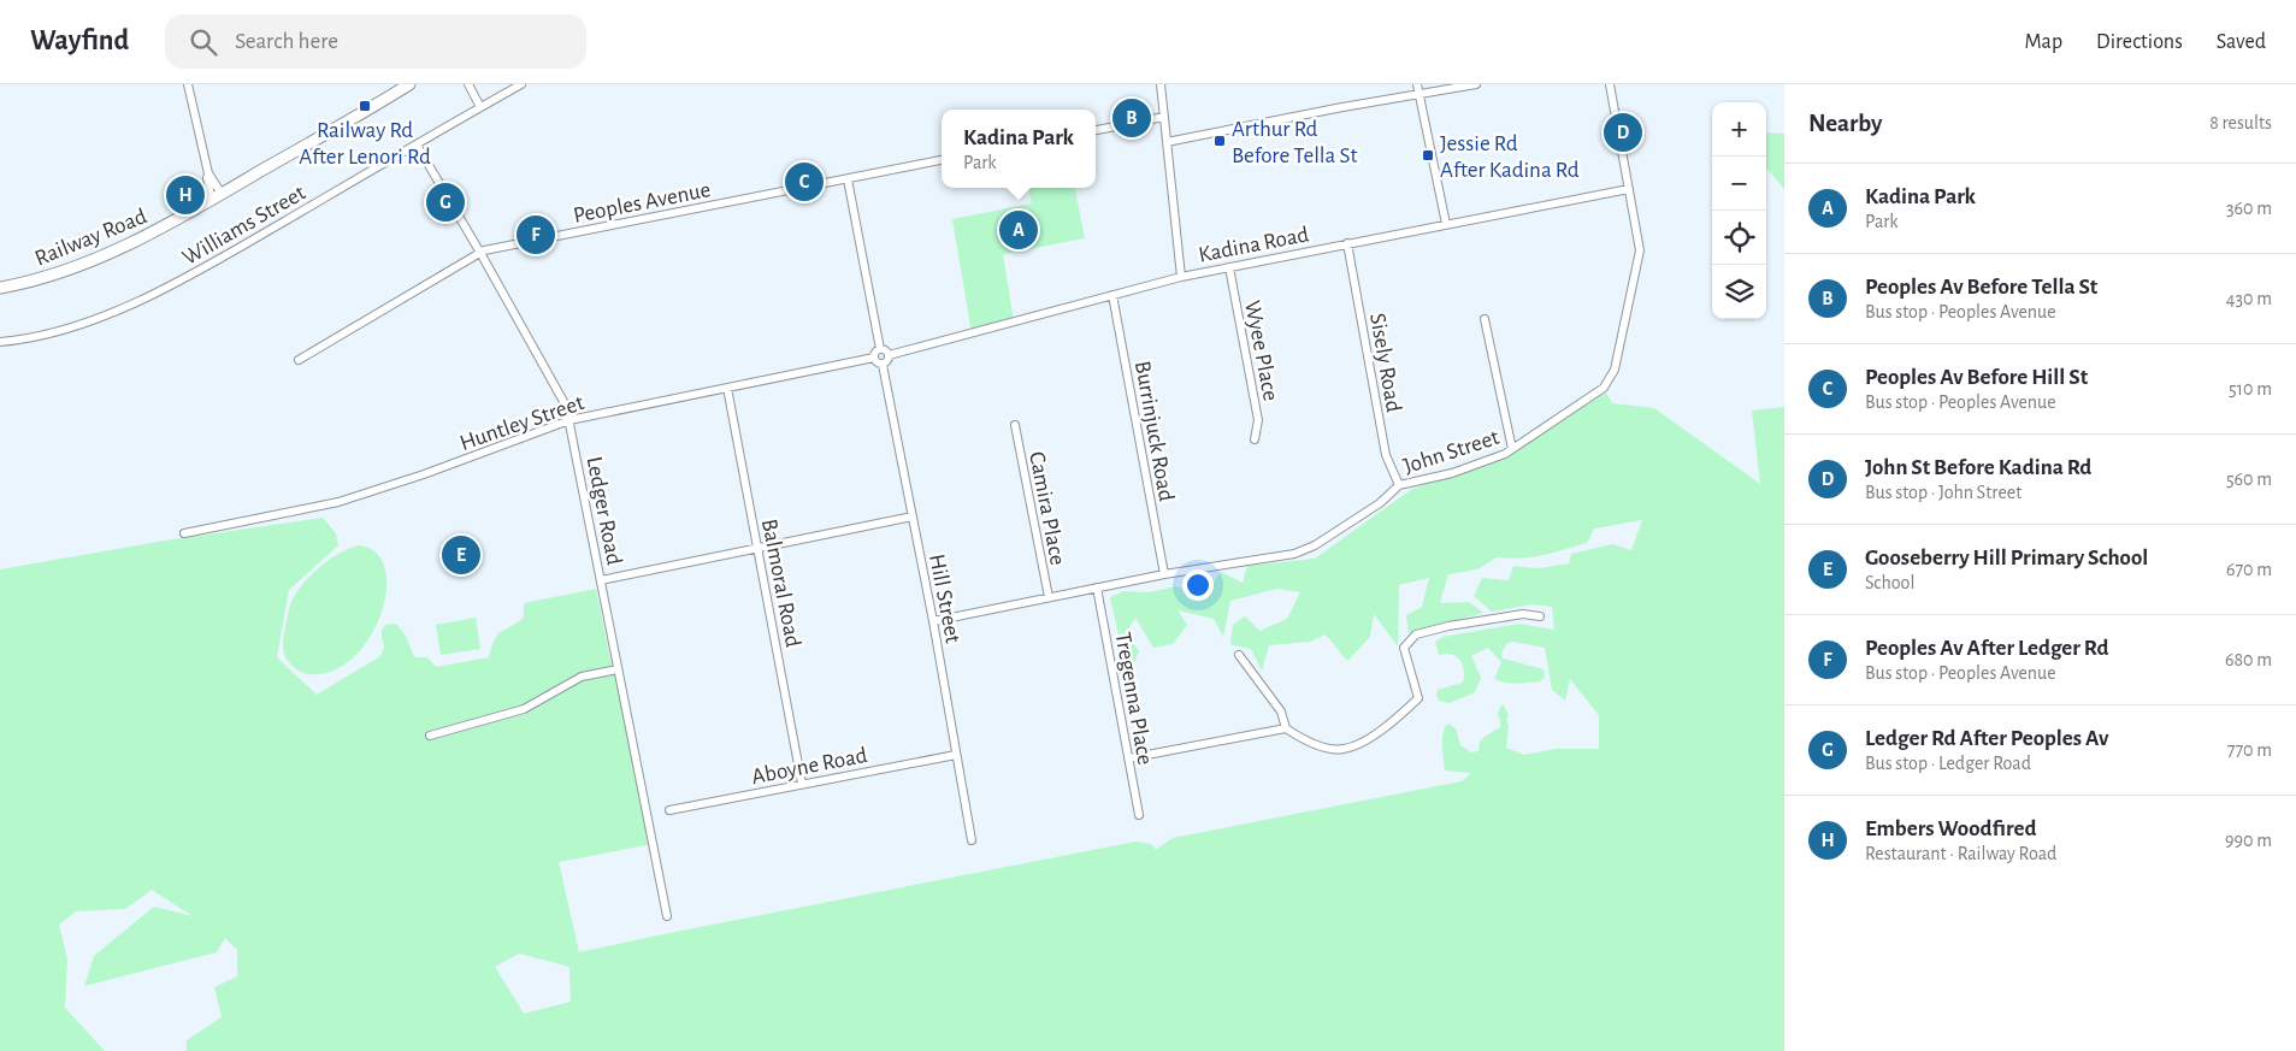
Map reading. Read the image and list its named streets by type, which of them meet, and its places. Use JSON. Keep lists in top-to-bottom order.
{
  "streets": {
    "street": [
      "Peoples Avenue",
      "Williams Street",
      "Railway Road",
      "Kadina Road",
      "Wyee Place",
      "Sisely Road",
      "Huntley Street",
      "Burrinjuck Road",
      "John Street",
      "Camira Place",
      "Ledger Road",
      "Balmoral Road",
      "Hill Street",
      "Tregenna Place",
      "Aboyne Road"
    ]
  },
  "crossings": [
    ["Peoples Avenue", "Ledger Road"],
    ["Williams Street", "Ledger Road"],
    ["Kadina Road", "Wyee Place"],
    ["Kadina Road", "Sisely Road"],
    ["Kadina Road", "Huntley Street"],
    ["Kadina Road", "Burrinjuck Road"],
    ["Kadina Road", "John Street"],
    ["Kadina Road", "Hill Street"],
    ["Sisely Road", "John Street"],
    ["Huntley Street", "Ledger Road"],
    ["Huntley Street", "Balmoral Road"],
    ["Huntley Street", "Hill Street"],
    ["Burrinjuck Road", "John Street"],
    ["John Street", "Camira Place"],
    ["John Street", "Hill Street"],
    ["John Street", "Tregenna Place"],
    ["Balmoral Road", "Aboyne Road"],
    ["Hill Street", "Aboyne Road"]
  ],
  "places": {
    "transit": ["Railway Rd After Lenori Rd", "Arthur Rd Before Tella St", "Jessie Rd After Kadina Rd"]
  },
  "page": {
    "header": "Wayfind",
    "search": "Search here",
    "nav": ["Map", "Directions", "Saved"],
    "heading": ["Nearby", "8 results"],
    "pins": [
      "B",
      "D",
      "C",
      "H",
      "G",
      "A",
      "F",
      "E"
    ],
    "map_buttons": ["+", "−"],
    "popup": ["Kadina Park", "Park"],
    "list": [
      {
        "mark": "A",
        "name": "Kadina Park",
        "note": "Park",
        "value": "360 m"
      },
      {
        "mark": "B",
        "name": "Peoples Av Before Tella St",
        "note": "Bus stop · Peoples Avenue",
        "value": "430 m"
      },
      {
        "mark": "C",
        "name": "Peoples Av Before Hill St",
        "note": "Bus stop · Peoples Avenue",
        "value": "510 m"
      },
      {
        "mark": "D",
        "name": "John St Before Kadina Rd",
        "note": "Bus stop · John Street",
        "value": "560 m"
      },
      {
        "mark": "E",
        "name": "Gooseberry Hill Primary School",
        "note": "School",
        "value": "670 m"
      },
      {
        "mark": "F",
        "name": "Peoples Av After Ledger Rd",
        "note": "Bus stop · Peoples Avenue",
        "value": "680 m"
      },
      {
        "mark": "G",
        "name": "Ledger Rd After Peoples Av",
        "note": "Bus stop · Ledger Road",
        "value": "770 m"
      },
      {
        "mark": "H",
        "name": "Embers Woodfired",
        "note": "Restaurant · Railway Road",
        "value": "990 m"
      }
    ]
  }
}
